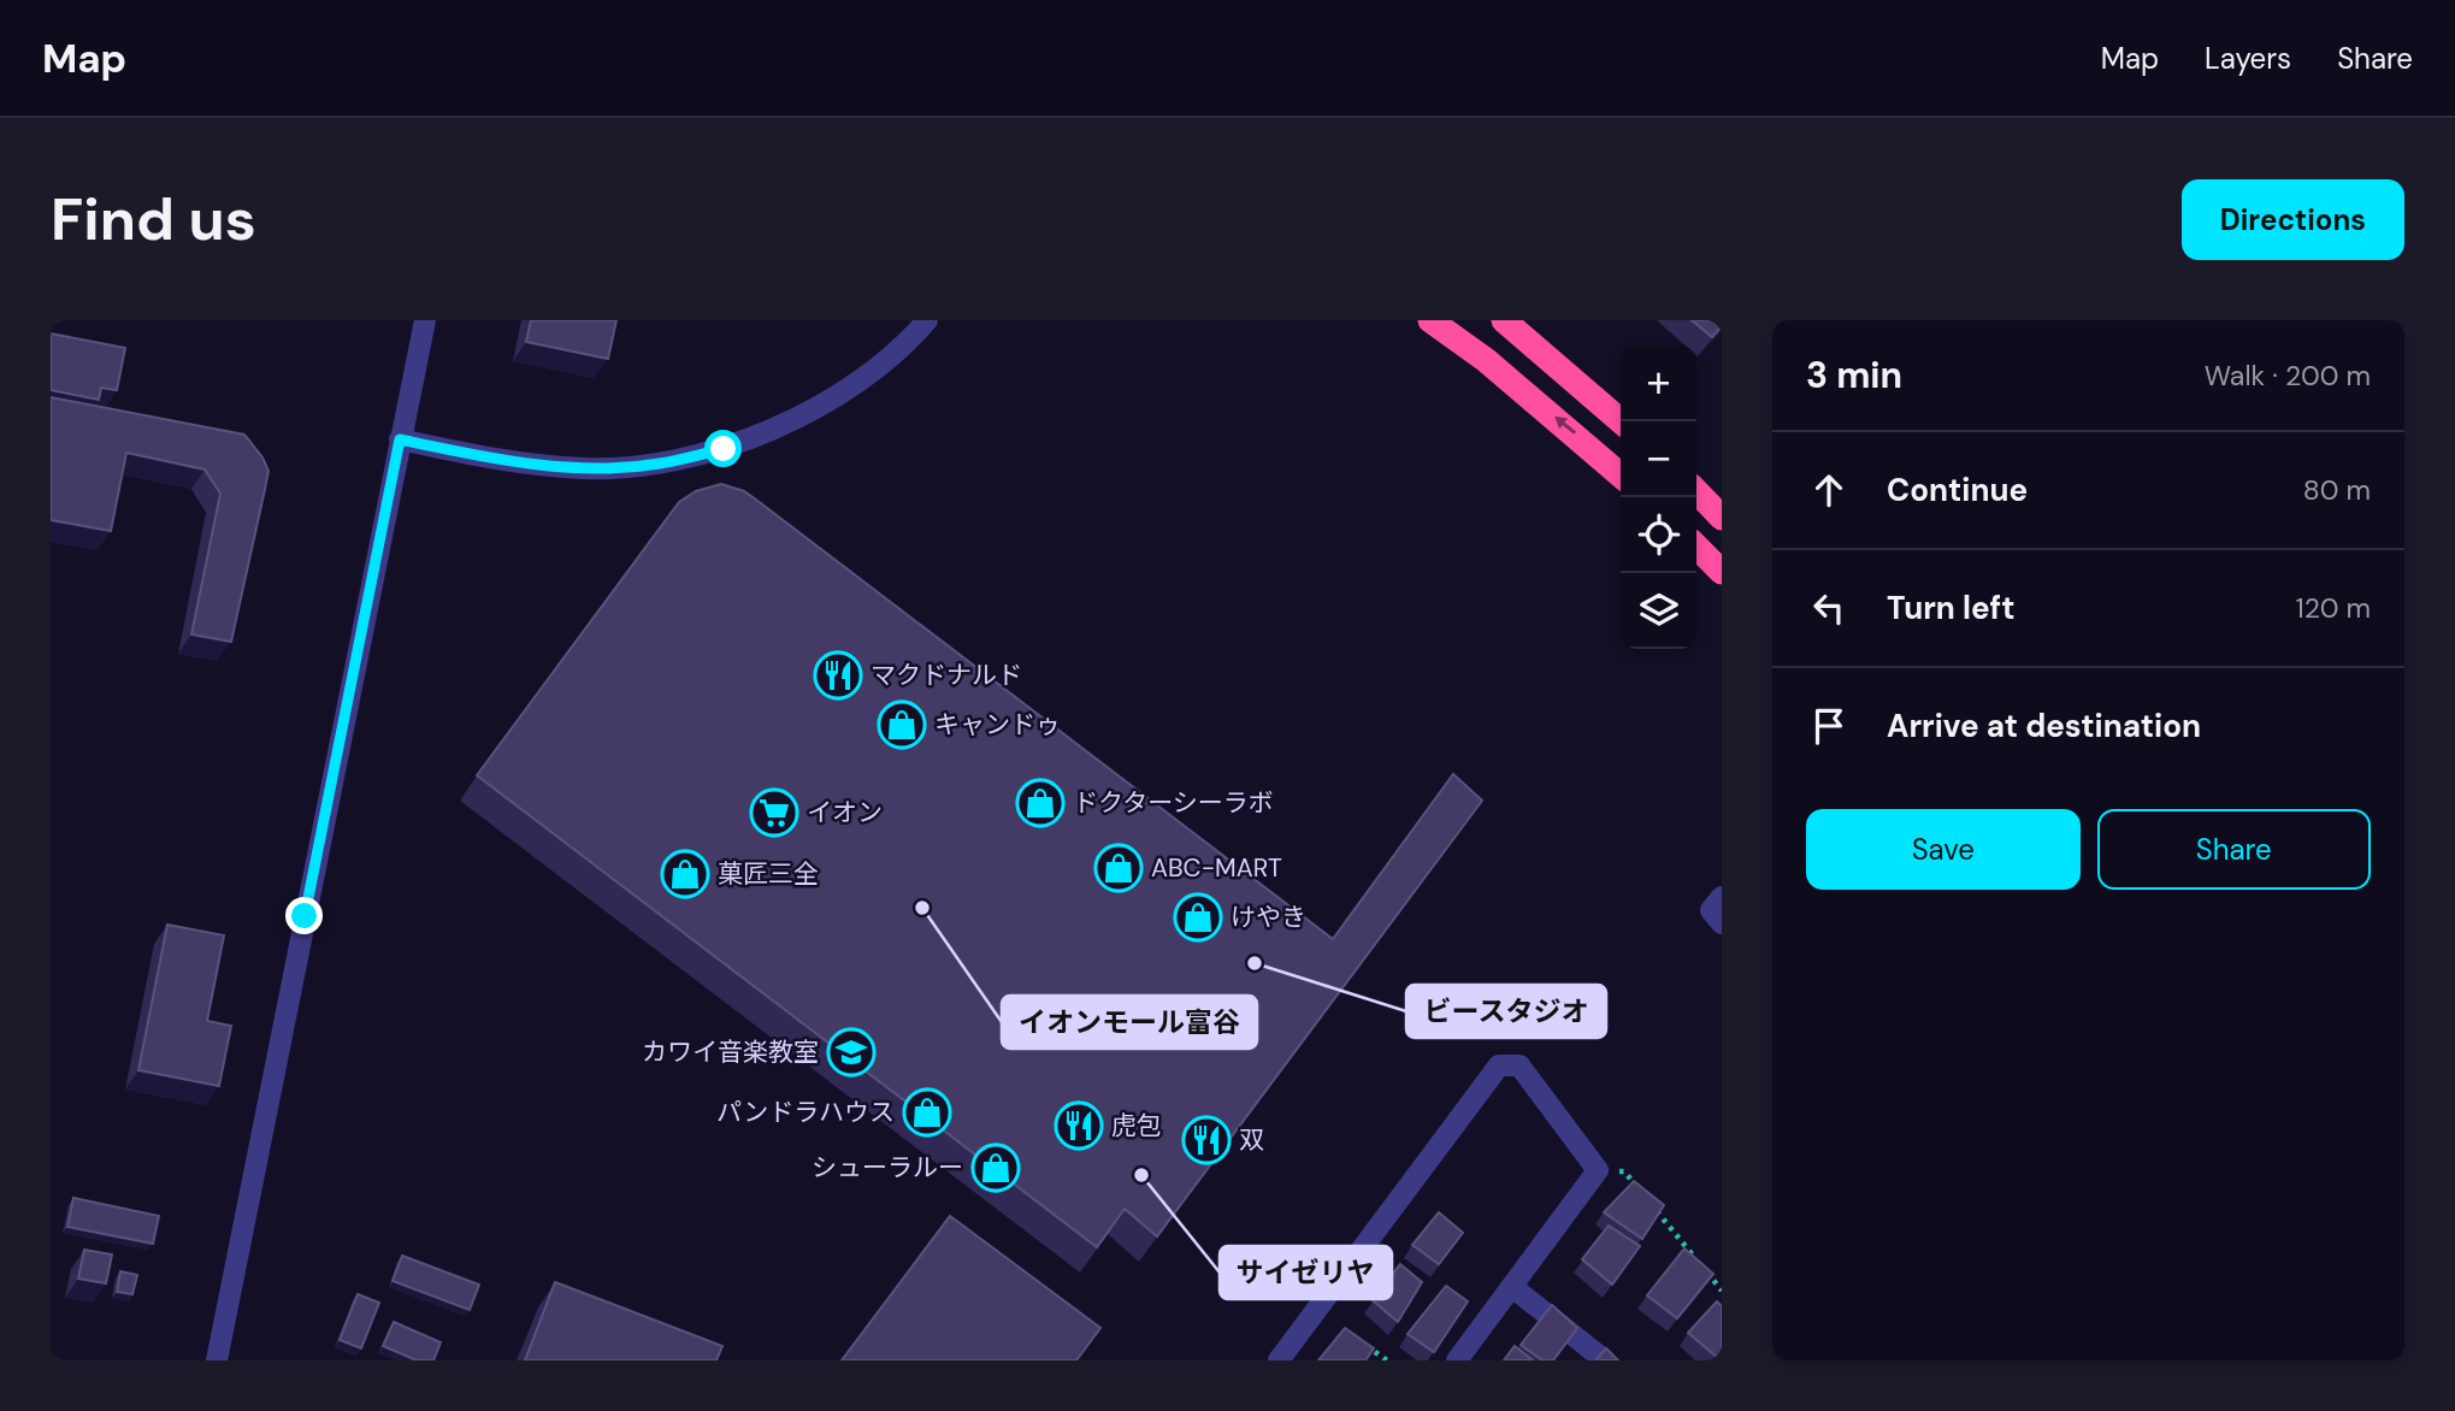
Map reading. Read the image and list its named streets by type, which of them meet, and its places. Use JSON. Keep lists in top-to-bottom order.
{
  "places": {
    "restaurant": ["マクドナルド", "虎包", "双"],
    "shop": [
      "キャンドゥ",
      "ドクターシーラボ",
      "ABC-MART",
      "菓匠三全",
      "けやき",
      "パンドラハウス",
      "シューラルー"
    ],
    "supermarket": ["イオン"],
    "other": ["イオンモール富谷", "ビースタジオ", "サイゼリヤ"],
    "school or university": ["カワイ音楽教室"]
  },
  "page": {
    "header": "Map",
    "nav": ["Map", "Layers", "Share"],
    "buttons": [
      "Directions",
      ["Save", "Share"]
    ],
    "title": "Find us",
    "heading": ["3 min", "Walk · 200 m"],
    "map_buttons": ["+", "−"],
    "list": [
      ["Continue", "80 m"],
      ["Turn left", "120 m"],
      "Arrive at destination"
    ]
  }
}
